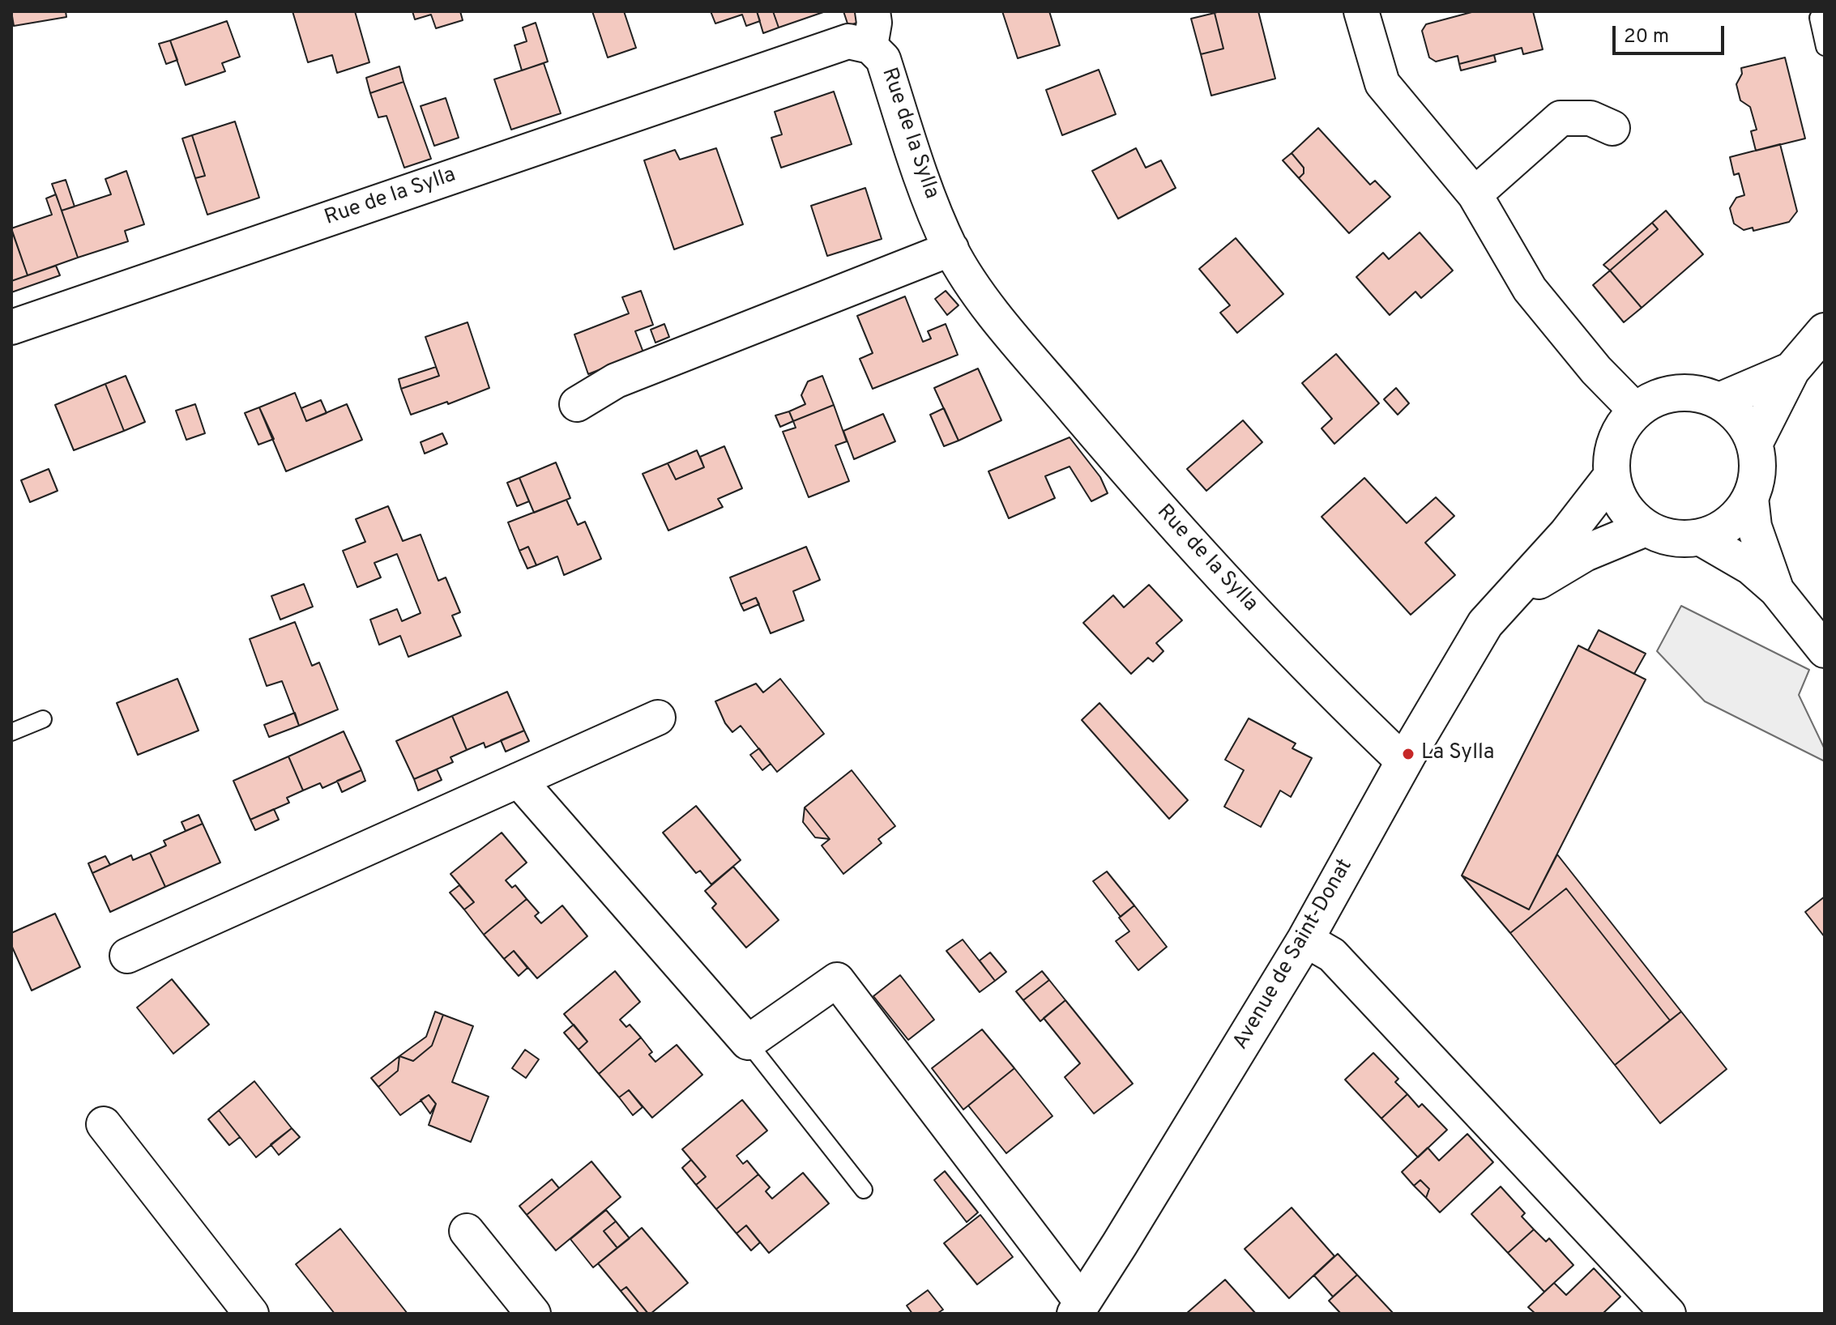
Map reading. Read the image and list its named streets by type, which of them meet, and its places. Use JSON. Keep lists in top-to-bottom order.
{
  "streets": {
    "main road": ["Avenue de Saint-Donat"],
    "street": ["Rue de la Sylla"]
  },
  "crossings": [
    ["Rue de la Sylla", "Avenue de Saint-Donat"]
  ],
  "places": ["La Sylla"],
  "scale_bar": "20 m"
}
